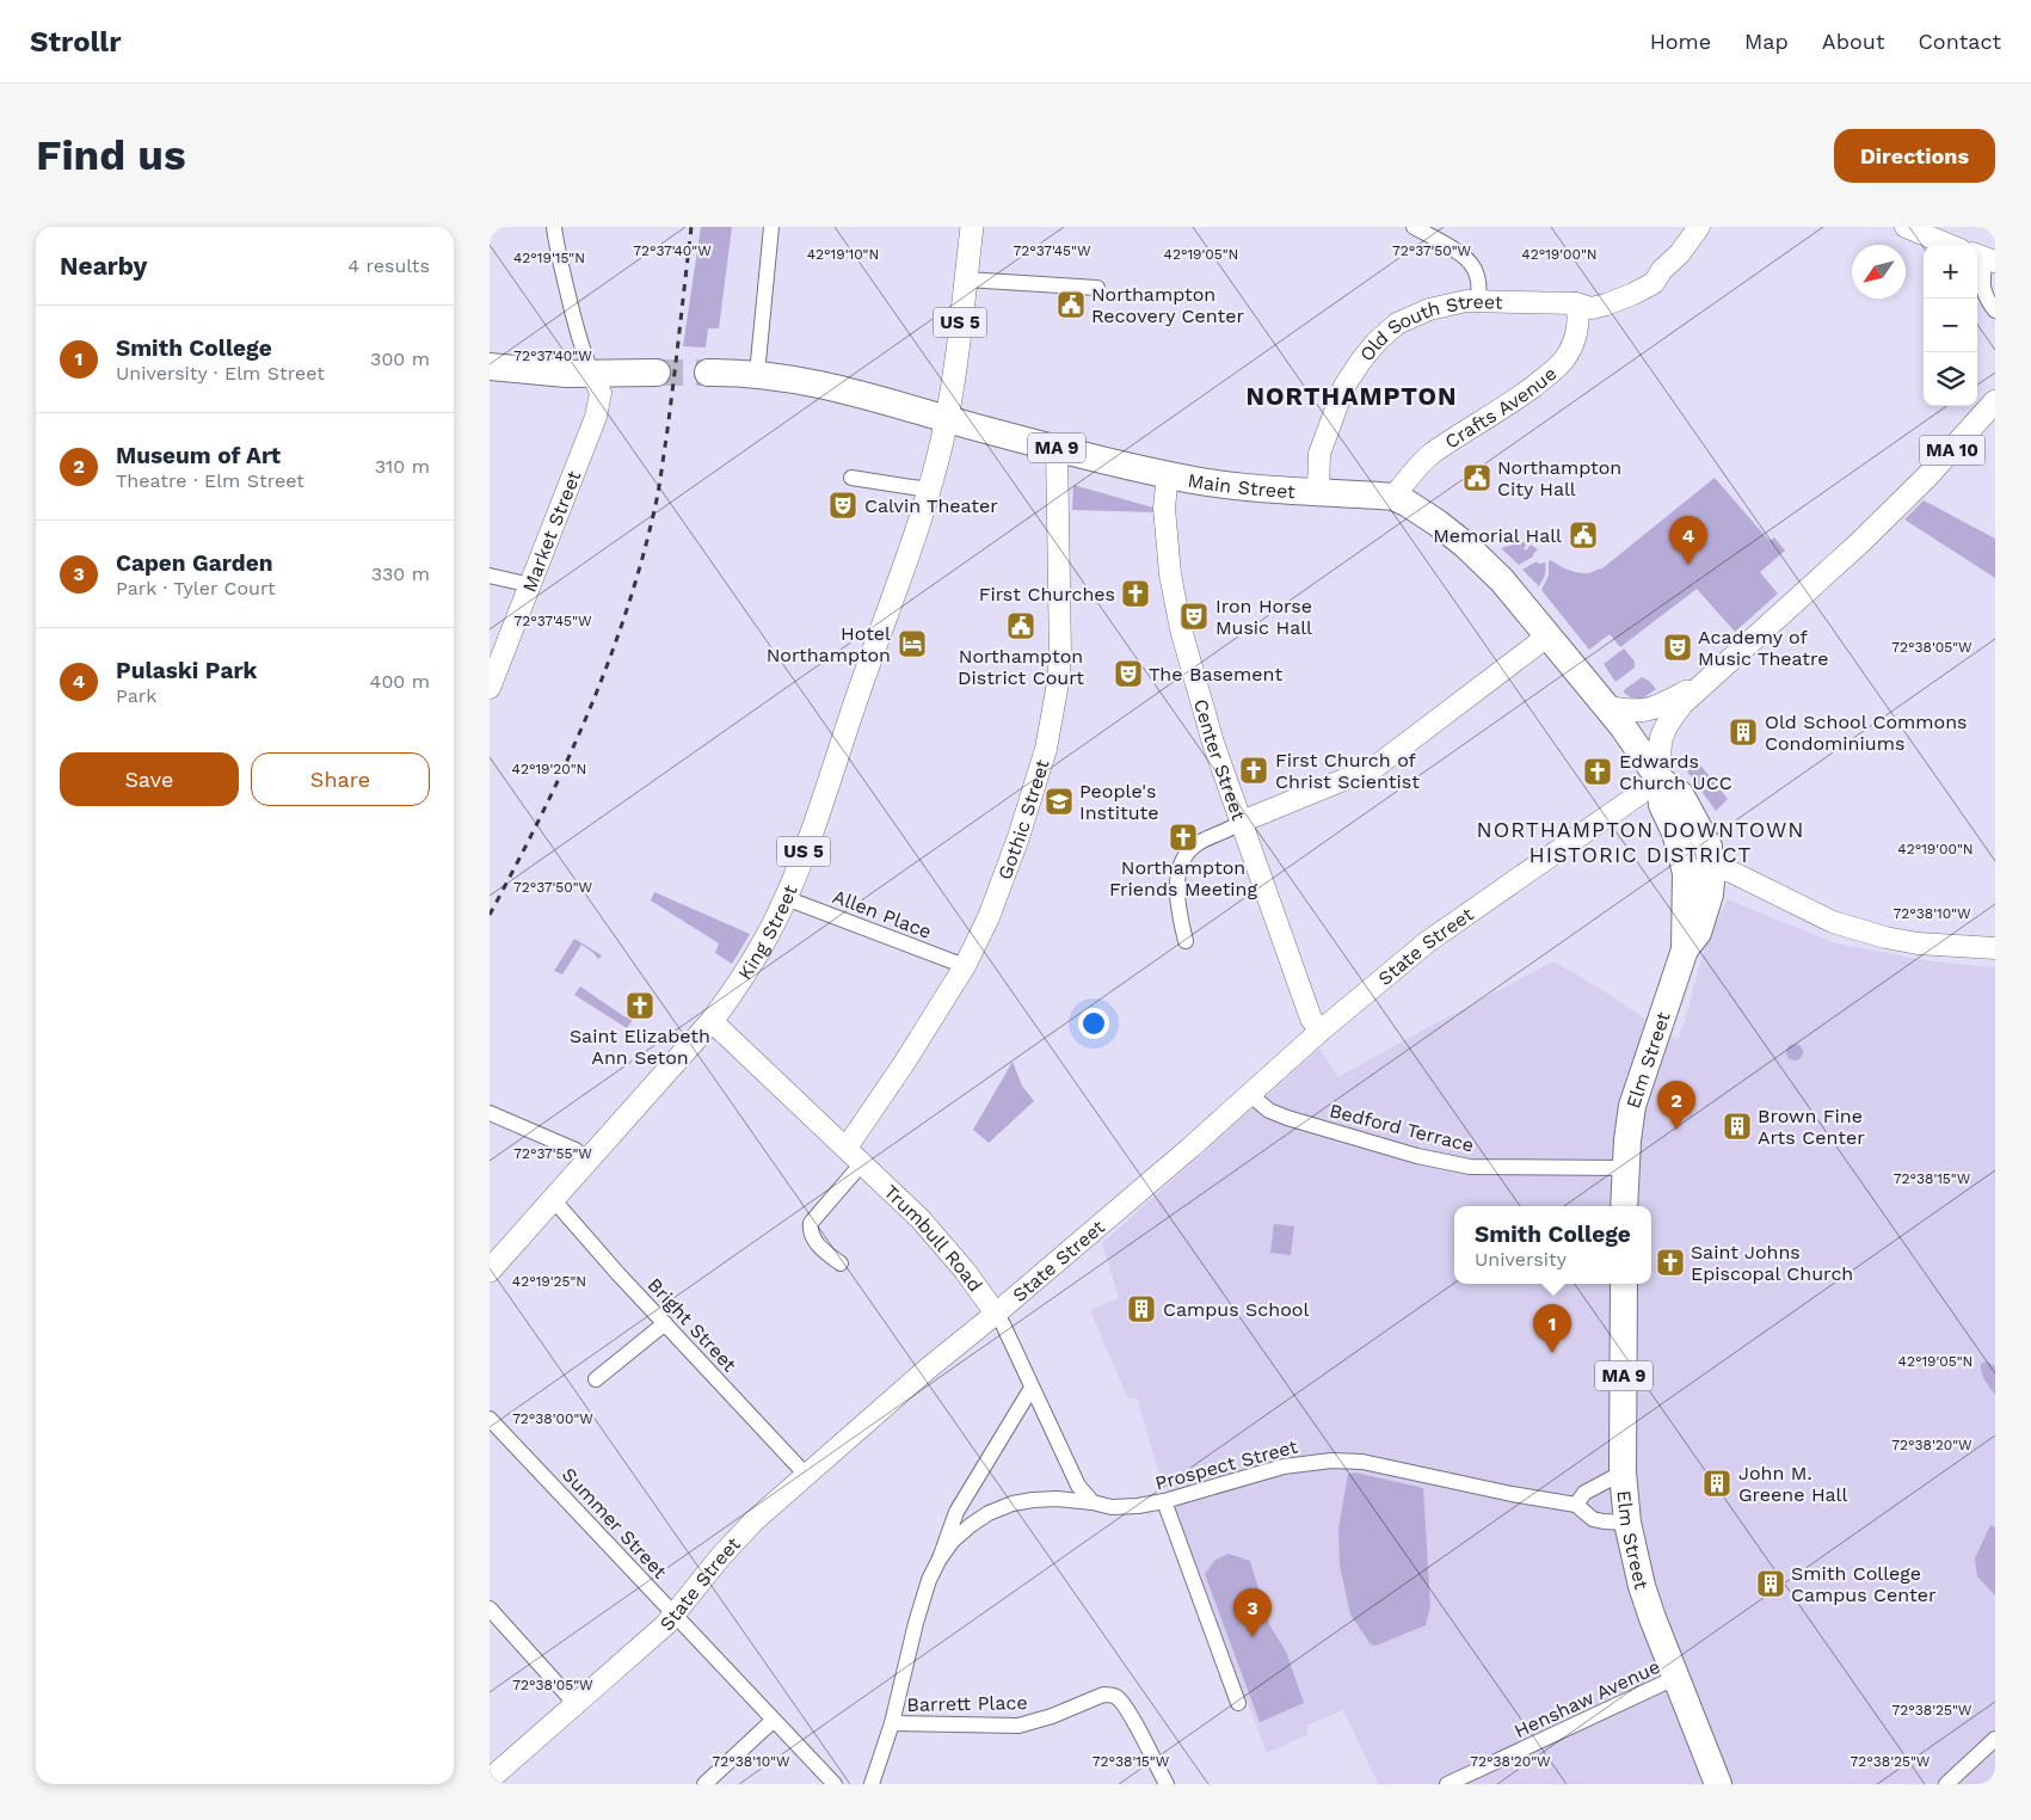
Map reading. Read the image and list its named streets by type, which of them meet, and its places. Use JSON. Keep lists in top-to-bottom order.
{
  "streets": {
    "highway": ["MA 9", "Main Street", "Elm Street"],
    "main road": ["US 5", "MA 10", "King Street"],
    "street": [
      "Old South Street",
      "Crafts Avenue",
      "Market Street",
      "Center Street",
      "Gothic Street",
      "Allen Place",
      "State Street",
      "Bedford Terrace",
      "Trumbull Road",
      "Bright Street",
      "Prospect Street",
      "Summer Street",
      "Henshaw Avenue",
      "Barrett Place"
    ]
  },
  "crossings": [
    ["US 5", "Main Street"],
    ["US 5", "King Street"],
    ["Old South Street", "Crafts Avenue"],
    ["Old South Street", "Main Street"],
    ["Crafts Avenue", "Main Street"],
    ["MA 10", "Main Street"],
    ["MA 10", "State Street"],
    ["Main Street", "Center Street"],
    ["Main Street", "Gothic Street"],
    ["Main Street", "King Street"],
    ["Main Street", "State Street"],
    ["Main Street", "Elm Street"],
    ["Center Street", "State Street"],
    ["Gothic Street", "Allen Place"],
    ["Gothic Street", "Trumbull Road"],
    ["Allen Place", "King Street"],
    ["King Street", "Trumbull Road"],
    ["King Street", "Bright Street"],
    ["State Street", "Bedford Terrace"],
    ["State Street", "Trumbull Road"],
    ["State Street", "Bright Street"],
    ["State Street", "Summer Street"],
    ["Elm Street", "Bedford Terrace"],
    ["Elm Street", "Prospect Street"],
    ["Elm Street", "Henshaw Avenue"],
    ["Trumbull Road", "Prospect Street"],
    ["Prospect Street", "Barrett Place"]
  ],
  "districts": ["NORTHAMPTON", "NORTHAMPTON DOWNTOWN HISTORIC DISTRICT"],
  "places": {
    "public building": [
      "Northampton Recovery Center",
      "Northampton City Hall",
      "Memorial Hall",
      "Northampton District Court"
    ],
    "theatre": [
      "Calvin Theater",
      "Iron Horse Music Hall",
      "Academy of Music Theatre",
      "The Basement"
    ],
    "church": [
      "First Churches",
      "First Church of Christ Scientist",
      "Edwards Church UCC",
      "Northampton Friends Meeting",
      "Saint Elizabeth Ann Seton",
      "Saint Johns Episcopal Church"
    ],
    "hotel": ["Hotel Northampton"],
    "building": [
      "Old School Commons Condominiums",
      "Brown Fine Arts Center",
      "Campus School",
      "John M. Greene Hall",
      "Smith College Campus Center"
    ],
    "school or university": ["People's Institute"]
  },
  "north": "bottom left",
  "page": {
    "header": "Strollr",
    "nav": [
      "Home",
      "Map",
      "About",
      "Contact"
    ],
    "buttons": [
      "Directions",
      ["Save", "Share"]
    ],
    "title": "Find us",
    "heading": ["Nearby", "4 results"],
    "map_buttons": ["+", "−"],
    "list": [
      {
        "mark": "1",
        "name": "Smith College",
        "note": "University · Elm Street",
        "value": "300 m"
      },
      {
        "mark": "2",
        "name": "Museum of Art",
        "note": "Theatre · Elm Street",
        "value": "310 m"
      },
      {
        "mark": "3",
        "name": "Capen Garden",
        "note": "Park · Tyler Court",
        "value": "330 m"
      },
      {
        "mark": "4",
        "name": "Pulaski Park",
        "note": "Park",
        "value": "400 m"
      }
    ],
    "pins": [
      "4",
      "2",
      "1",
      "3"
    ],
    "popup": ["Smith College", "University"]
  },
  "coordinates": [
    "72°37'40\"W",
    "72°37'45\"W",
    "72°37'50\"W",
    "42°19'10\"N",
    "42°19'05\"N",
    "42°19'00\"N",
    "42°19'15\"N",
    "72°38'05\"W",
    "42°19'20\"N",
    "72°38'10\"W",
    "72°37'55\"W",
    "72°38'15\"W",
    "42°19'25\"N",
    "72°38'00\"W",
    "72°38'20\"W",
    "72°38'25\"W"
  ]
}
